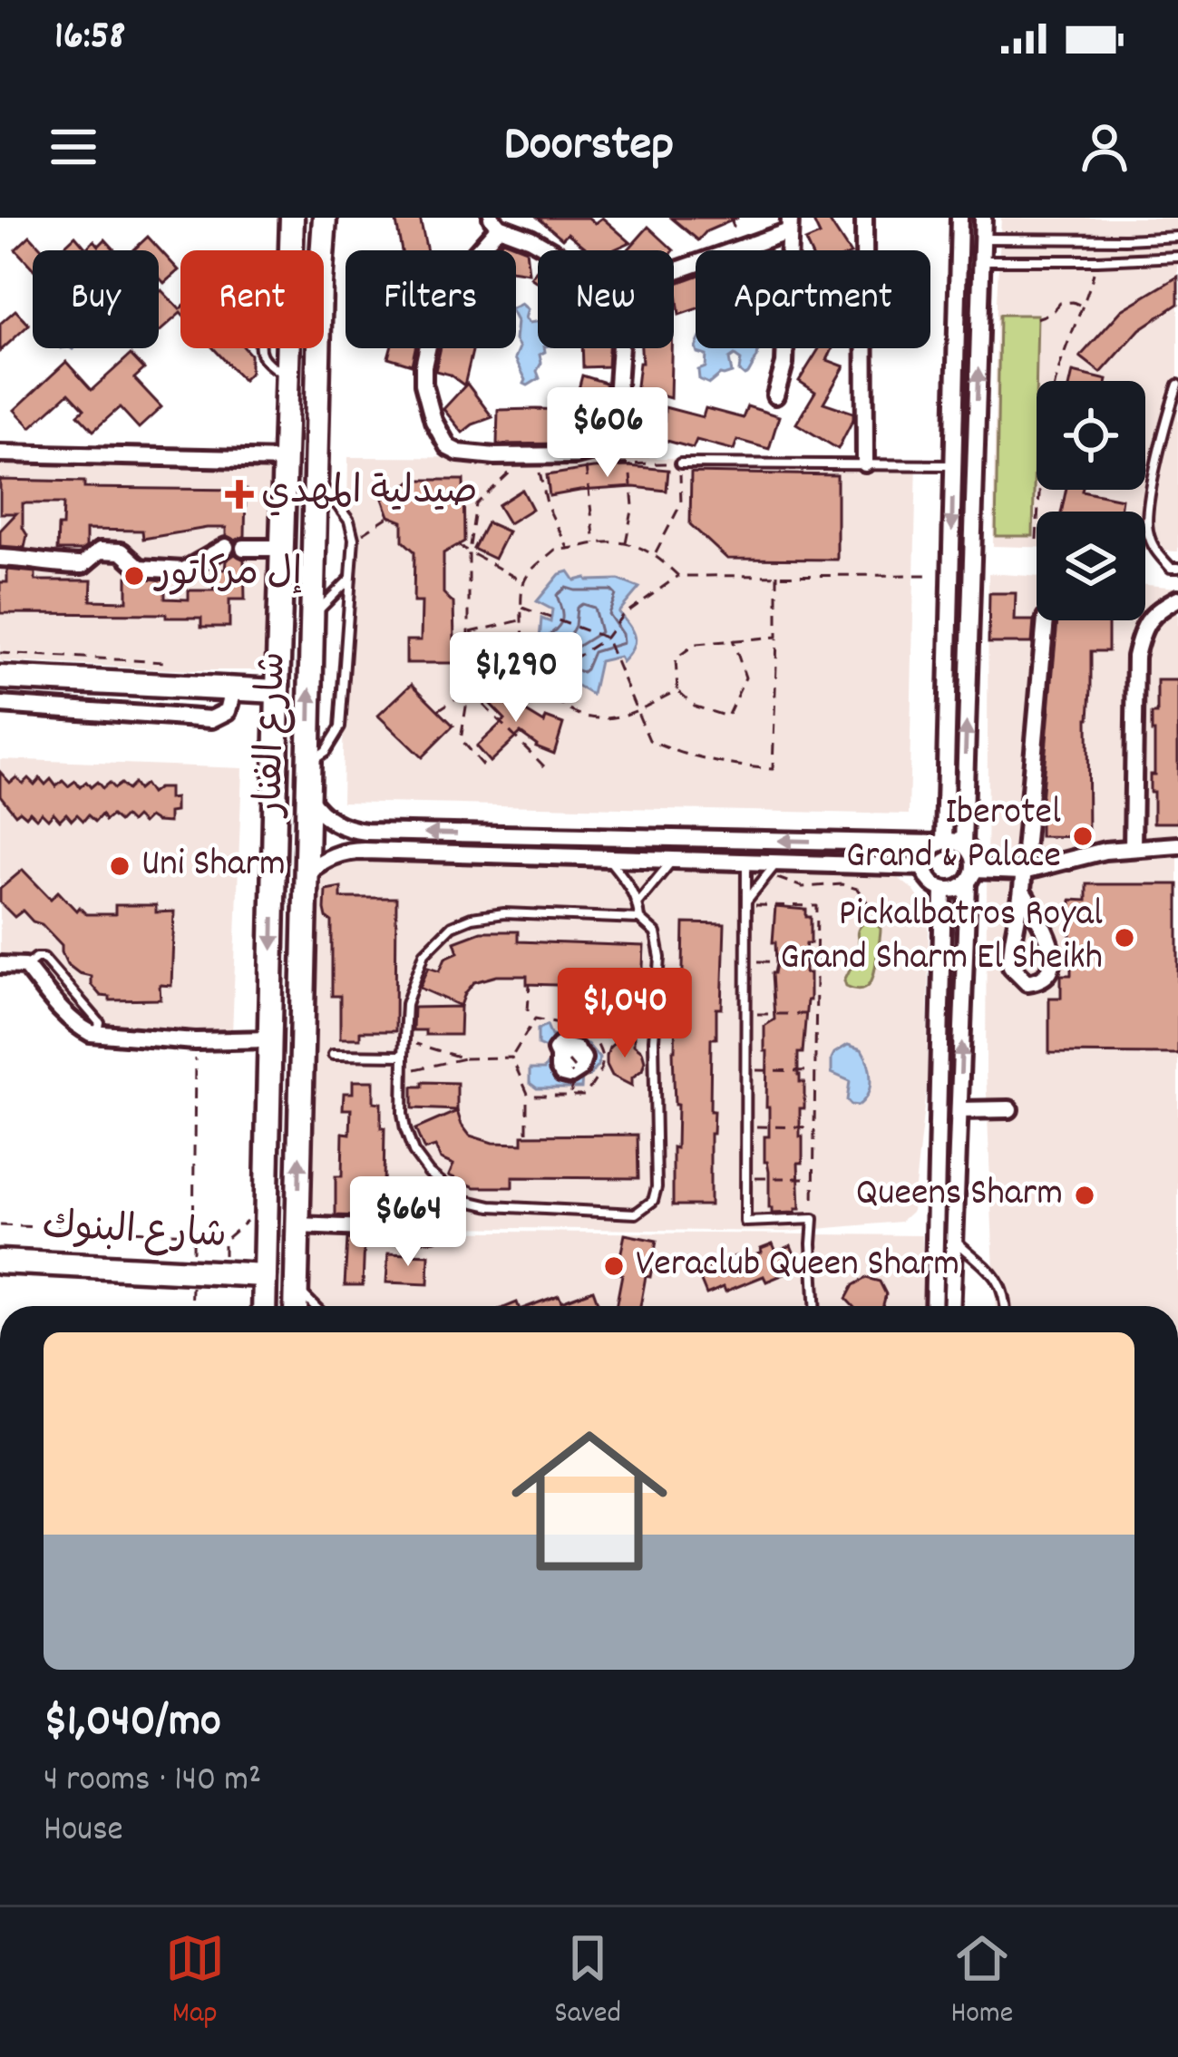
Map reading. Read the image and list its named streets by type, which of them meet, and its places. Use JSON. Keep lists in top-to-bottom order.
{
  "streets": {
    "main road": ["شارع الفنار", "شارع البنوك"]
  },
  "crossings": [
    ["شارع الفنار", "شارع البنوك"]
  ],
  "places": {
    "health": ["صيدلية المهدي"],
    "other": [
      "إل مركاتور",
      "Iberotel Grand & Palace",
      "Uni Sharm",
      "Pickalbatros Royal Grand Sharm El Sheikh",
      "Queens Sharm",
      "Veraclub Queen Sharm"
    ]
  },
  "page": {
    "status": "16:58",
    "header": "Doorstep",
    "chip": [
      "Buy",
      "Rent",
      "Filters",
      "New",
      "Apartment"
    ],
    "price": [
      "$606",
      "$1,290",
      "$1,040",
      "$664"
    ],
    "list": [
      {
        "name": "$1,040/mo",
        "note": "4 rooms · 140 m² · House"
      }
    ],
    "tabs": ["Map", "Saved", "Home"]
  }
}
